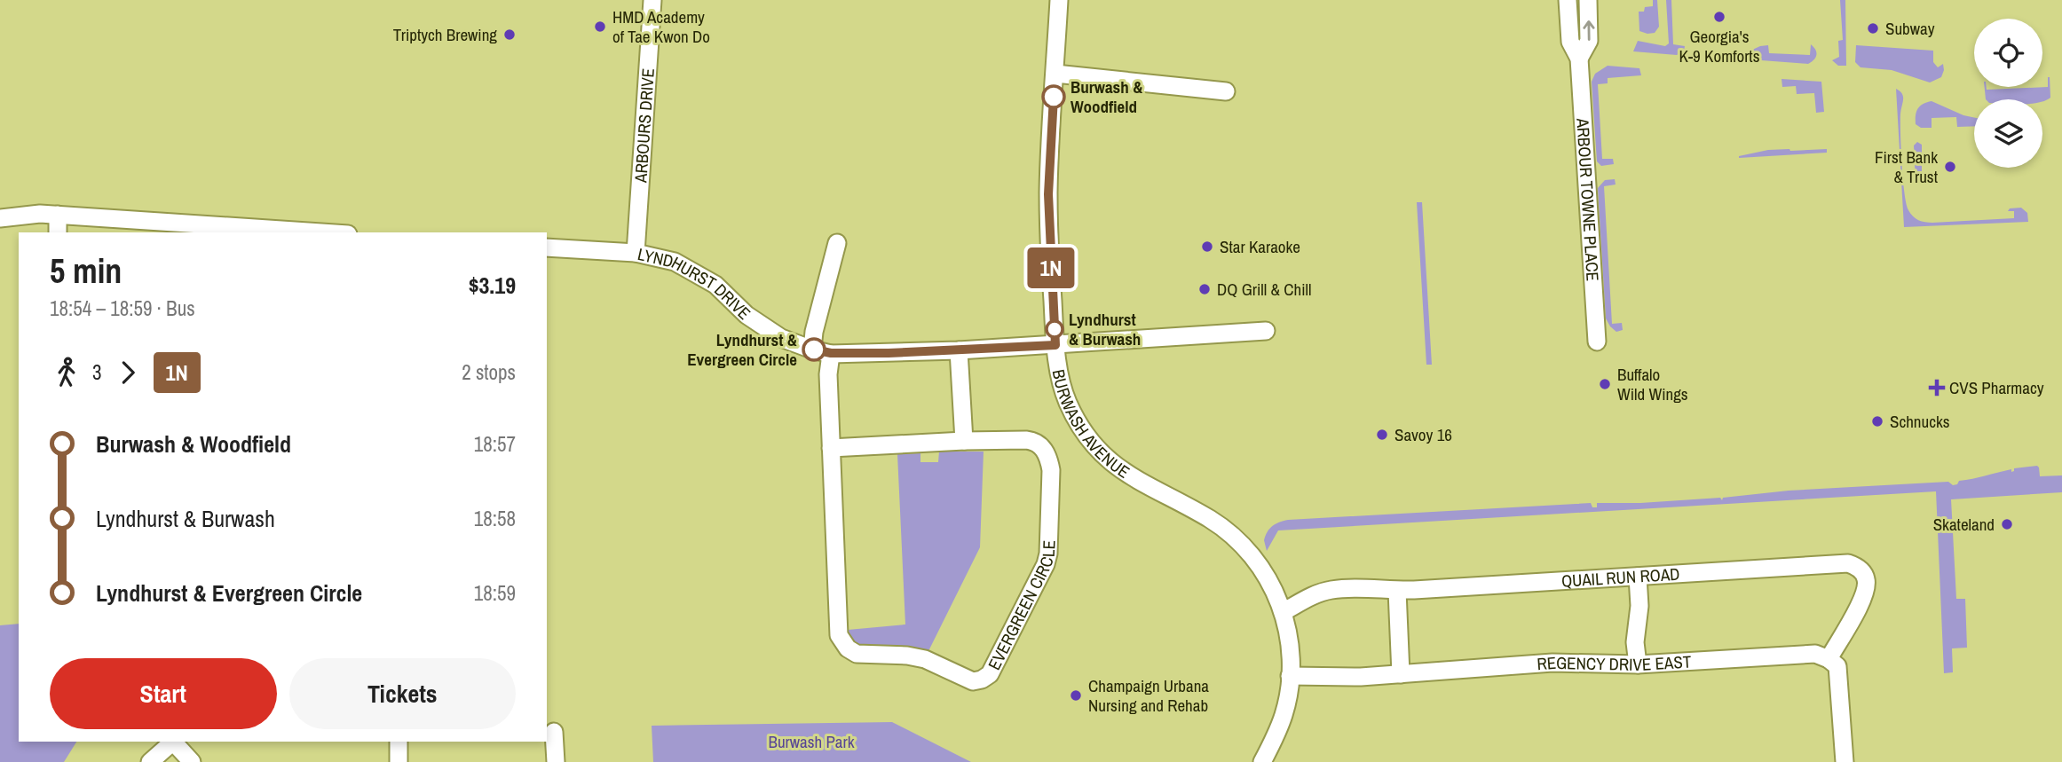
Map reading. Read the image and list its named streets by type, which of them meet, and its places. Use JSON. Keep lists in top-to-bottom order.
{
  "streets": {
    "street": [
      "ARBOURS DRIVE",
      "ARBOUR TOWNE PLACE",
      "LYNDHURST DRIVE",
      "BURWASH AVENUE",
      "QUAIL RUN ROAD",
      "EVERGREEN CIRCLE",
      "REGENCY DRIVE EAST"
    ]
  },
  "crossings": [
    ["ARBOURS DRIVE", "LYNDHURST DRIVE"],
    ["LYNDHURST DRIVE", "BURWASH AVENUE"],
    ["LYNDHURST DRIVE", "EVERGREEN CIRCLE"],
    ["BURWASH AVENUE", "QUAIL RUN ROAD"],
    ["BURWASH AVENUE", "REGENCY DRIVE EAST"],
    ["QUAIL RUN ROAD", "REGENCY DRIVE EAST"]
  ],
  "parks": ["Burwash Park"],
  "places": {
    "other": [
      "Georgia's K-9 Komforts",
      "HMD Academy of Tae Kwon Do",
      "Subway",
      "Triptych Brewing",
      "Burwash & Woodfield",
      "First Bank & Trust",
      "Star Karaoke",
      "DQ Grill & Chill",
      "Lyndhurst & Burwash",
      "Lyndhurst & Evergreen Circle",
      "Buffalo Wild Wings",
      "Schnucks",
      "Savoy 16",
      "Skateland",
      "Champaign Urbana Nursing and Rehab"
    ],
    "health": ["CVS Pharmacy"]
  },
  "lines": ["bus line 1N"],
  "page": {
    "on_map": "1N",
    "heading": ["5 min", "18:54 – 18:59 · Bus", "$3.19"],
    "legs": ["3", "1N", "2 stops"],
    "list": [
      {
        "name": "Burwash & Woodfield",
        "value": "18:57"
      },
      {
        "name": "Lyndhurst & Burwash",
        "value": "18:58"
      },
      {
        "name": "Lyndhurst & Evergreen Circle",
        "value": "18:59"
      }
    ],
    "buttons": ["Start", "Tickets"]
  }
}
